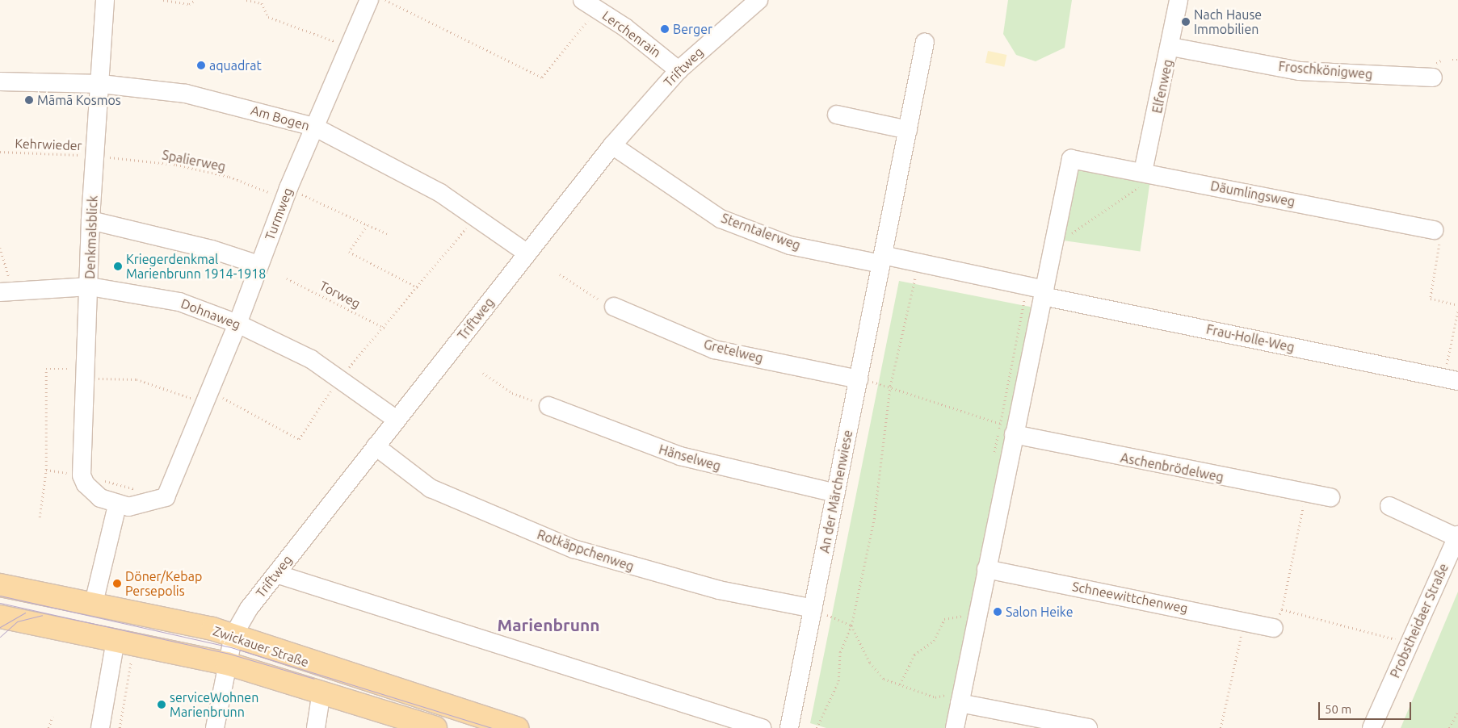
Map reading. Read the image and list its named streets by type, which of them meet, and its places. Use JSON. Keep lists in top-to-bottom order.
{
  "streets": {
    "main road": ["Zwickauer Straße"],
    "street": [
      "Lerchenrain",
      "Triftweg",
      "Froschkönigweg",
      "Elfenweg",
      "Am Bogen",
      "Däumlingsweg",
      "Turmweg",
      "Sterntalerweg",
      "Denkmalsblick",
      "Dohnaweg",
      "Frau-Holle-Weg",
      "Gretelweg",
      "Hänselweg",
      "Aschenbrödelweg",
      "An der Märchenwiese",
      "Rotkäppchenweg",
      "Schneewittchenweg",
      "Probstheidaer Straße"
    ],
    "path": ["Kehrwieder", "Spalierweg", "Torweg"]
  },
  "crossings": [
    ["Lerchenrain", "Triftweg"],
    ["Triftweg", "Am Bogen"],
    ["Triftweg", "Sterntalerweg"],
    ["Triftweg", "Dohnaweg"],
    ["Triftweg", "Rotkäppchenweg"],
    ["Triftweg", "Zwickauer Straße"],
    ["Froschkönigweg", "Elfenweg"],
    ["Elfenweg", "Däumlingsweg"],
    ["Am Bogen", "Turmweg"],
    ["Am Bogen", "Denkmalsblick"],
    ["Kehrwieder", "Spalierweg"],
    ["Kehrwieder", "Denkmalsblick"],
    ["Spalierweg", "Turmweg"],
    ["Spalierweg", "Denkmalsblick"],
    ["Turmweg", "Denkmalsblick"],
    ["Turmweg", "Dohnaweg"],
    ["Sterntalerweg", "An der Märchenwiese"],
    ["Denkmalsblick", "Dohnaweg"],
    ["Gretelweg", "An der Märchenwiese"],
    ["Hänselweg", "An der Märchenwiese"],
    ["An der Märchenwiese", "Rotkäppchenweg"]
  ],
  "districts": ["Marienbrunn"],
  "places": [
    "Nach Hause Immobilien",
    "Berger",
    "aquadrat",
    "Mãmã Kosmos",
    "Kriegerdenkmal Marienbrunn 1914-1918",
    "Döner/Kebap Persepolis",
    "Salon Heike",
    "serviceWohnen Marienbrunn"
  ],
  "scale_bar": "50 m"
}
